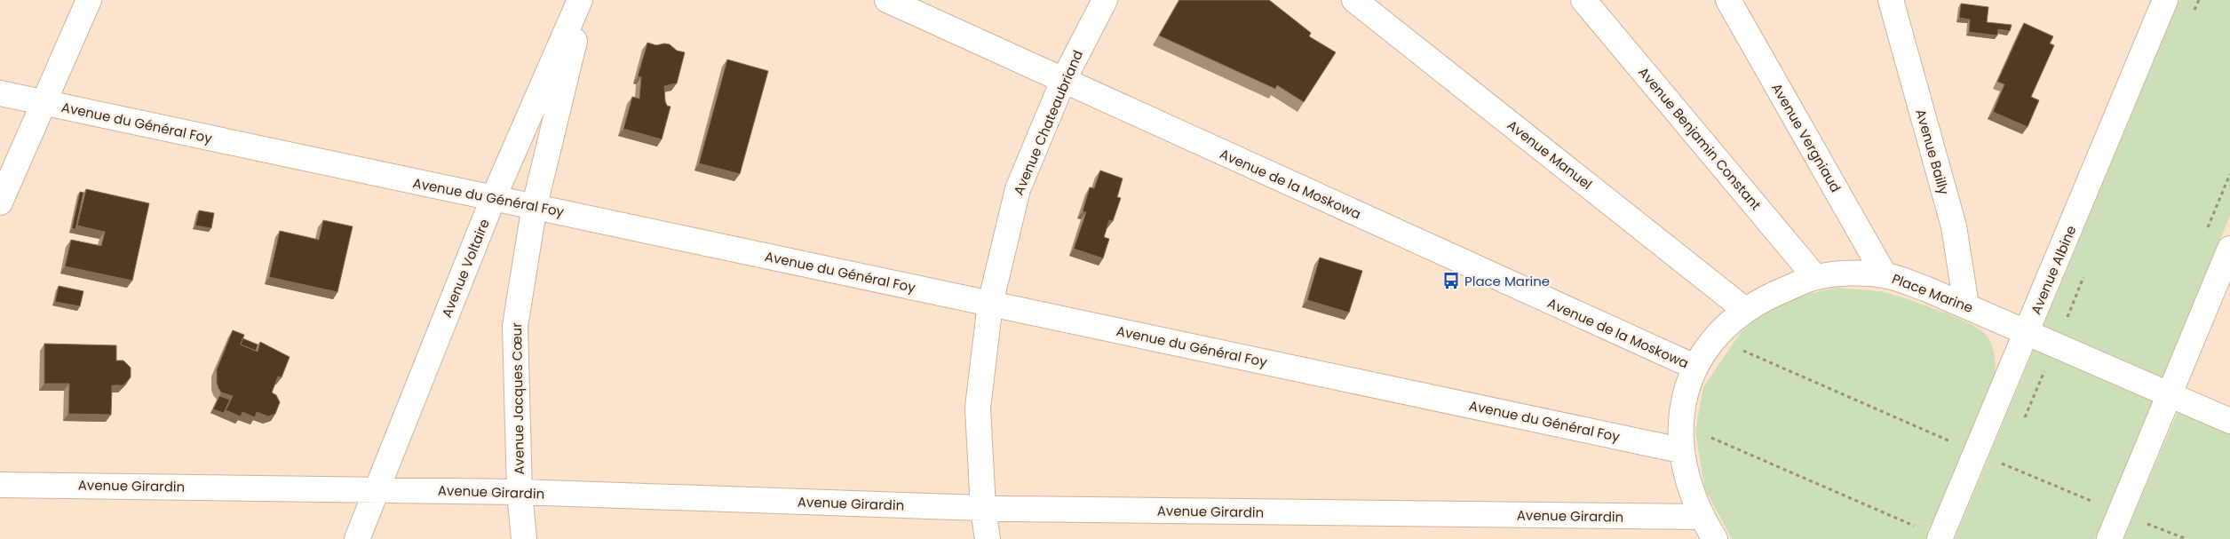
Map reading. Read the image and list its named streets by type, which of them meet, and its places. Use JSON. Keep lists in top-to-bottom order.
{
  "streets": {
    "street": [
      "Avenue du Général Foy",
      "Avenue Chateaubriand",
      "Avenue Vergniaud",
      "Avenue Benjamin Constant",
      "Avenue Bailly",
      "Avenue Manuel",
      "Avenue de la Moskowa",
      "Avenue Voltaire",
      "Avenue Albine",
      "Place Marine",
      "Avenue Jacques Cœur",
      "Avenue Girardin"
    ]
  },
  "crossings": [
    ["Avenue du Général Foy", "Avenue Chateaubriand"],
    ["Avenue du Général Foy", "Avenue Voltaire"],
    ["Avenue du Général Foy", "Place Marine"],
    ["Avenue du Général Foy", "Avenue Jacques Cœur"],
    ["Avenue Chateaubriand", "Avenue de la Moskowa"],
    ["Avenue Chateaubriand", "Avenue Girardin"],
    ["Avenue Vergniaud", "Place Marine"],
    ["Avenue Benjamin Constant", "Place Marine"],
    ["Avenue Bailly", "Place Marine"],
    ["Avenue Manuel", "Place Marine"],
    ["Avenue de la Moskowa", "Place Marine"],
    ["Avenue Voltaire", "Avenue Girardin"],
    ["Avenue Albine", "Place Marine"],
    ["Place Marine", "Avenue Girardin"],
    ["Avenue Jacques Cœur", "Avenue Girardin"]
  ],
  "places": {
    "bus stop": ["Place Marine"]
  }
}
